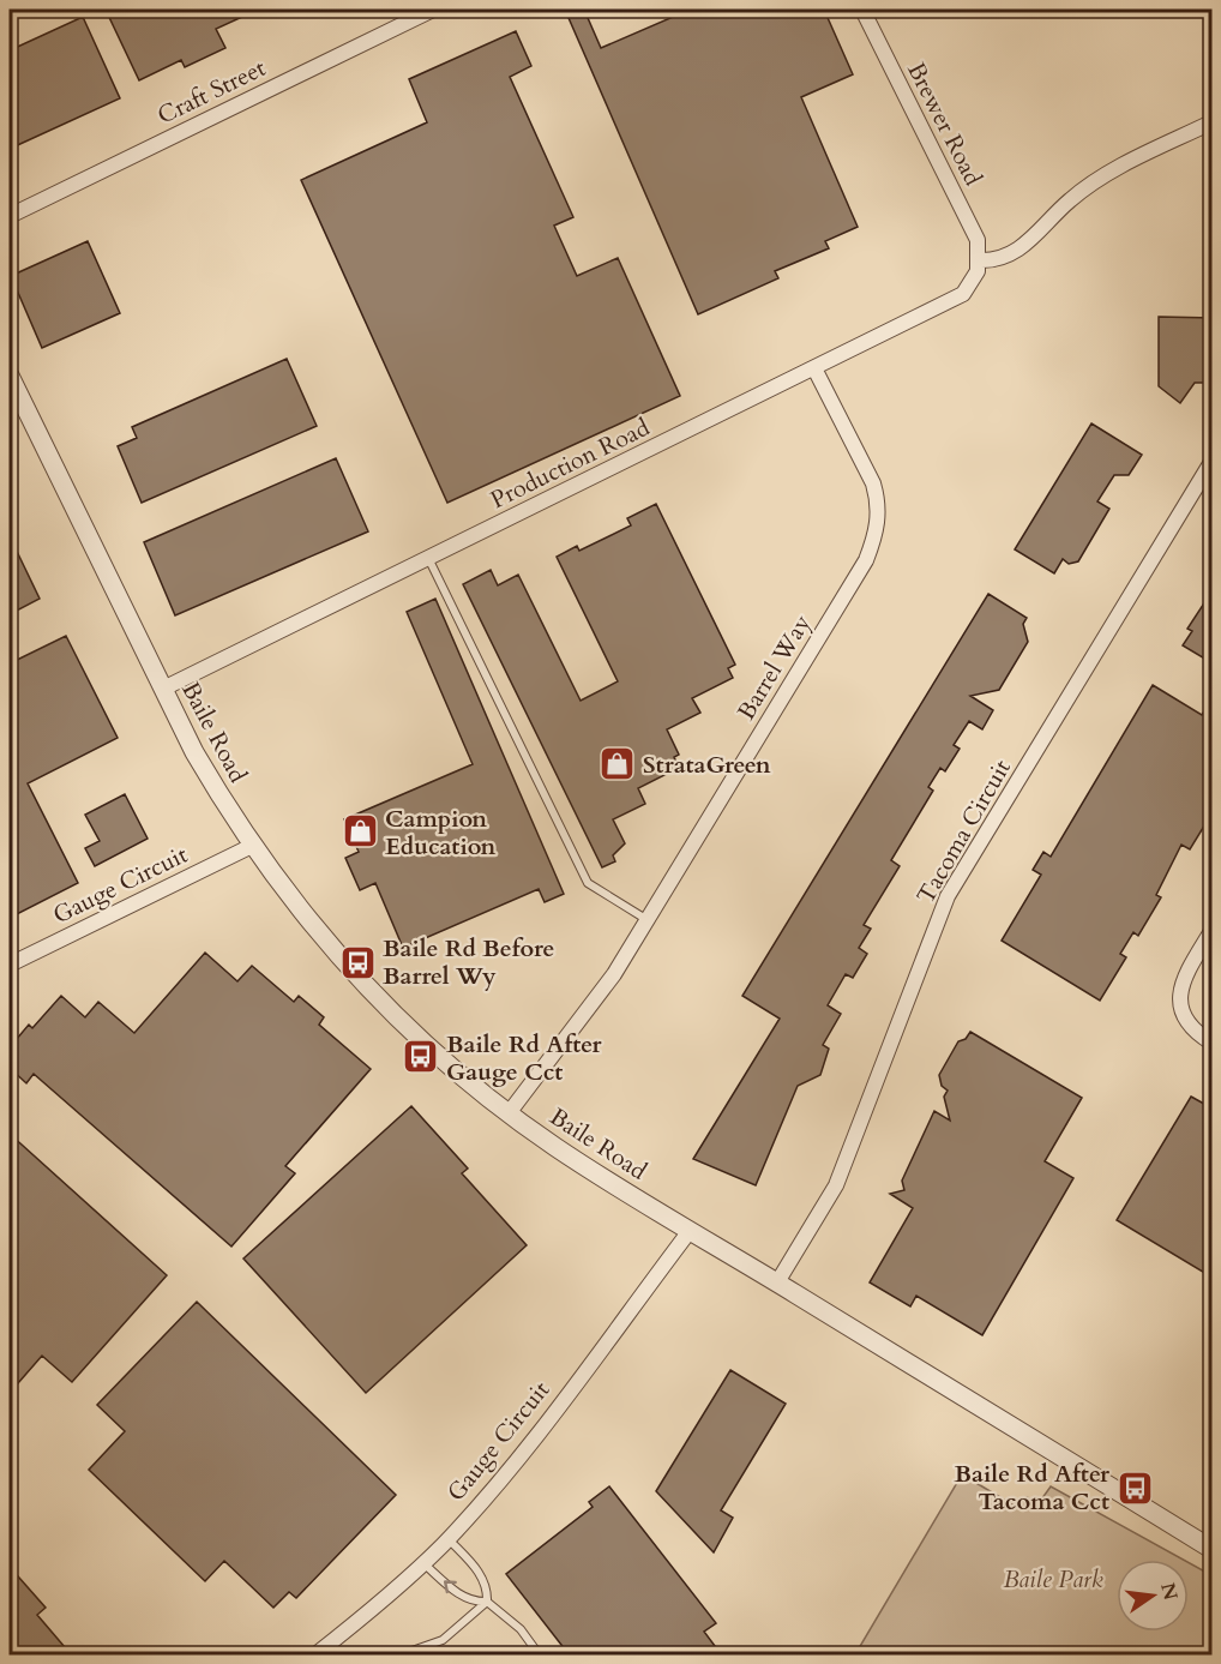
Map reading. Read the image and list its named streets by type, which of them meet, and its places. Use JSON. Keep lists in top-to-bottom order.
{
  "streets": {
    "street": [
      "Craft Street",
      "Brewer Road",
      "Production Road",
      "Barrel Way",
      "Baile Road",
      "Tacoma Circuit",
      "Gauge Circuit"
    ]
  },
  "crossings": [
    ["Brewer Road", "Production Road"],
    ["Production Road", "Barrel Way"],
    ["Production Road", "Baile Road"],
    ["Barrel Way", "Baile Road"],
    ["Baile Road", "Tacoma Circuit"],
    ["Baile Road", "Gauge Circuit"]
  ],
  "parks": ["Baile Park"],
  "places": {
    "shop": ["StrataGreen", "Campion Education"],
    "bus stop": ["Baile Rd Before Barrel Wy", "Baile Rd After Gauge Cct", "Baile Rd After Tacoma Cct"]
  },
  "north": "right"
}
